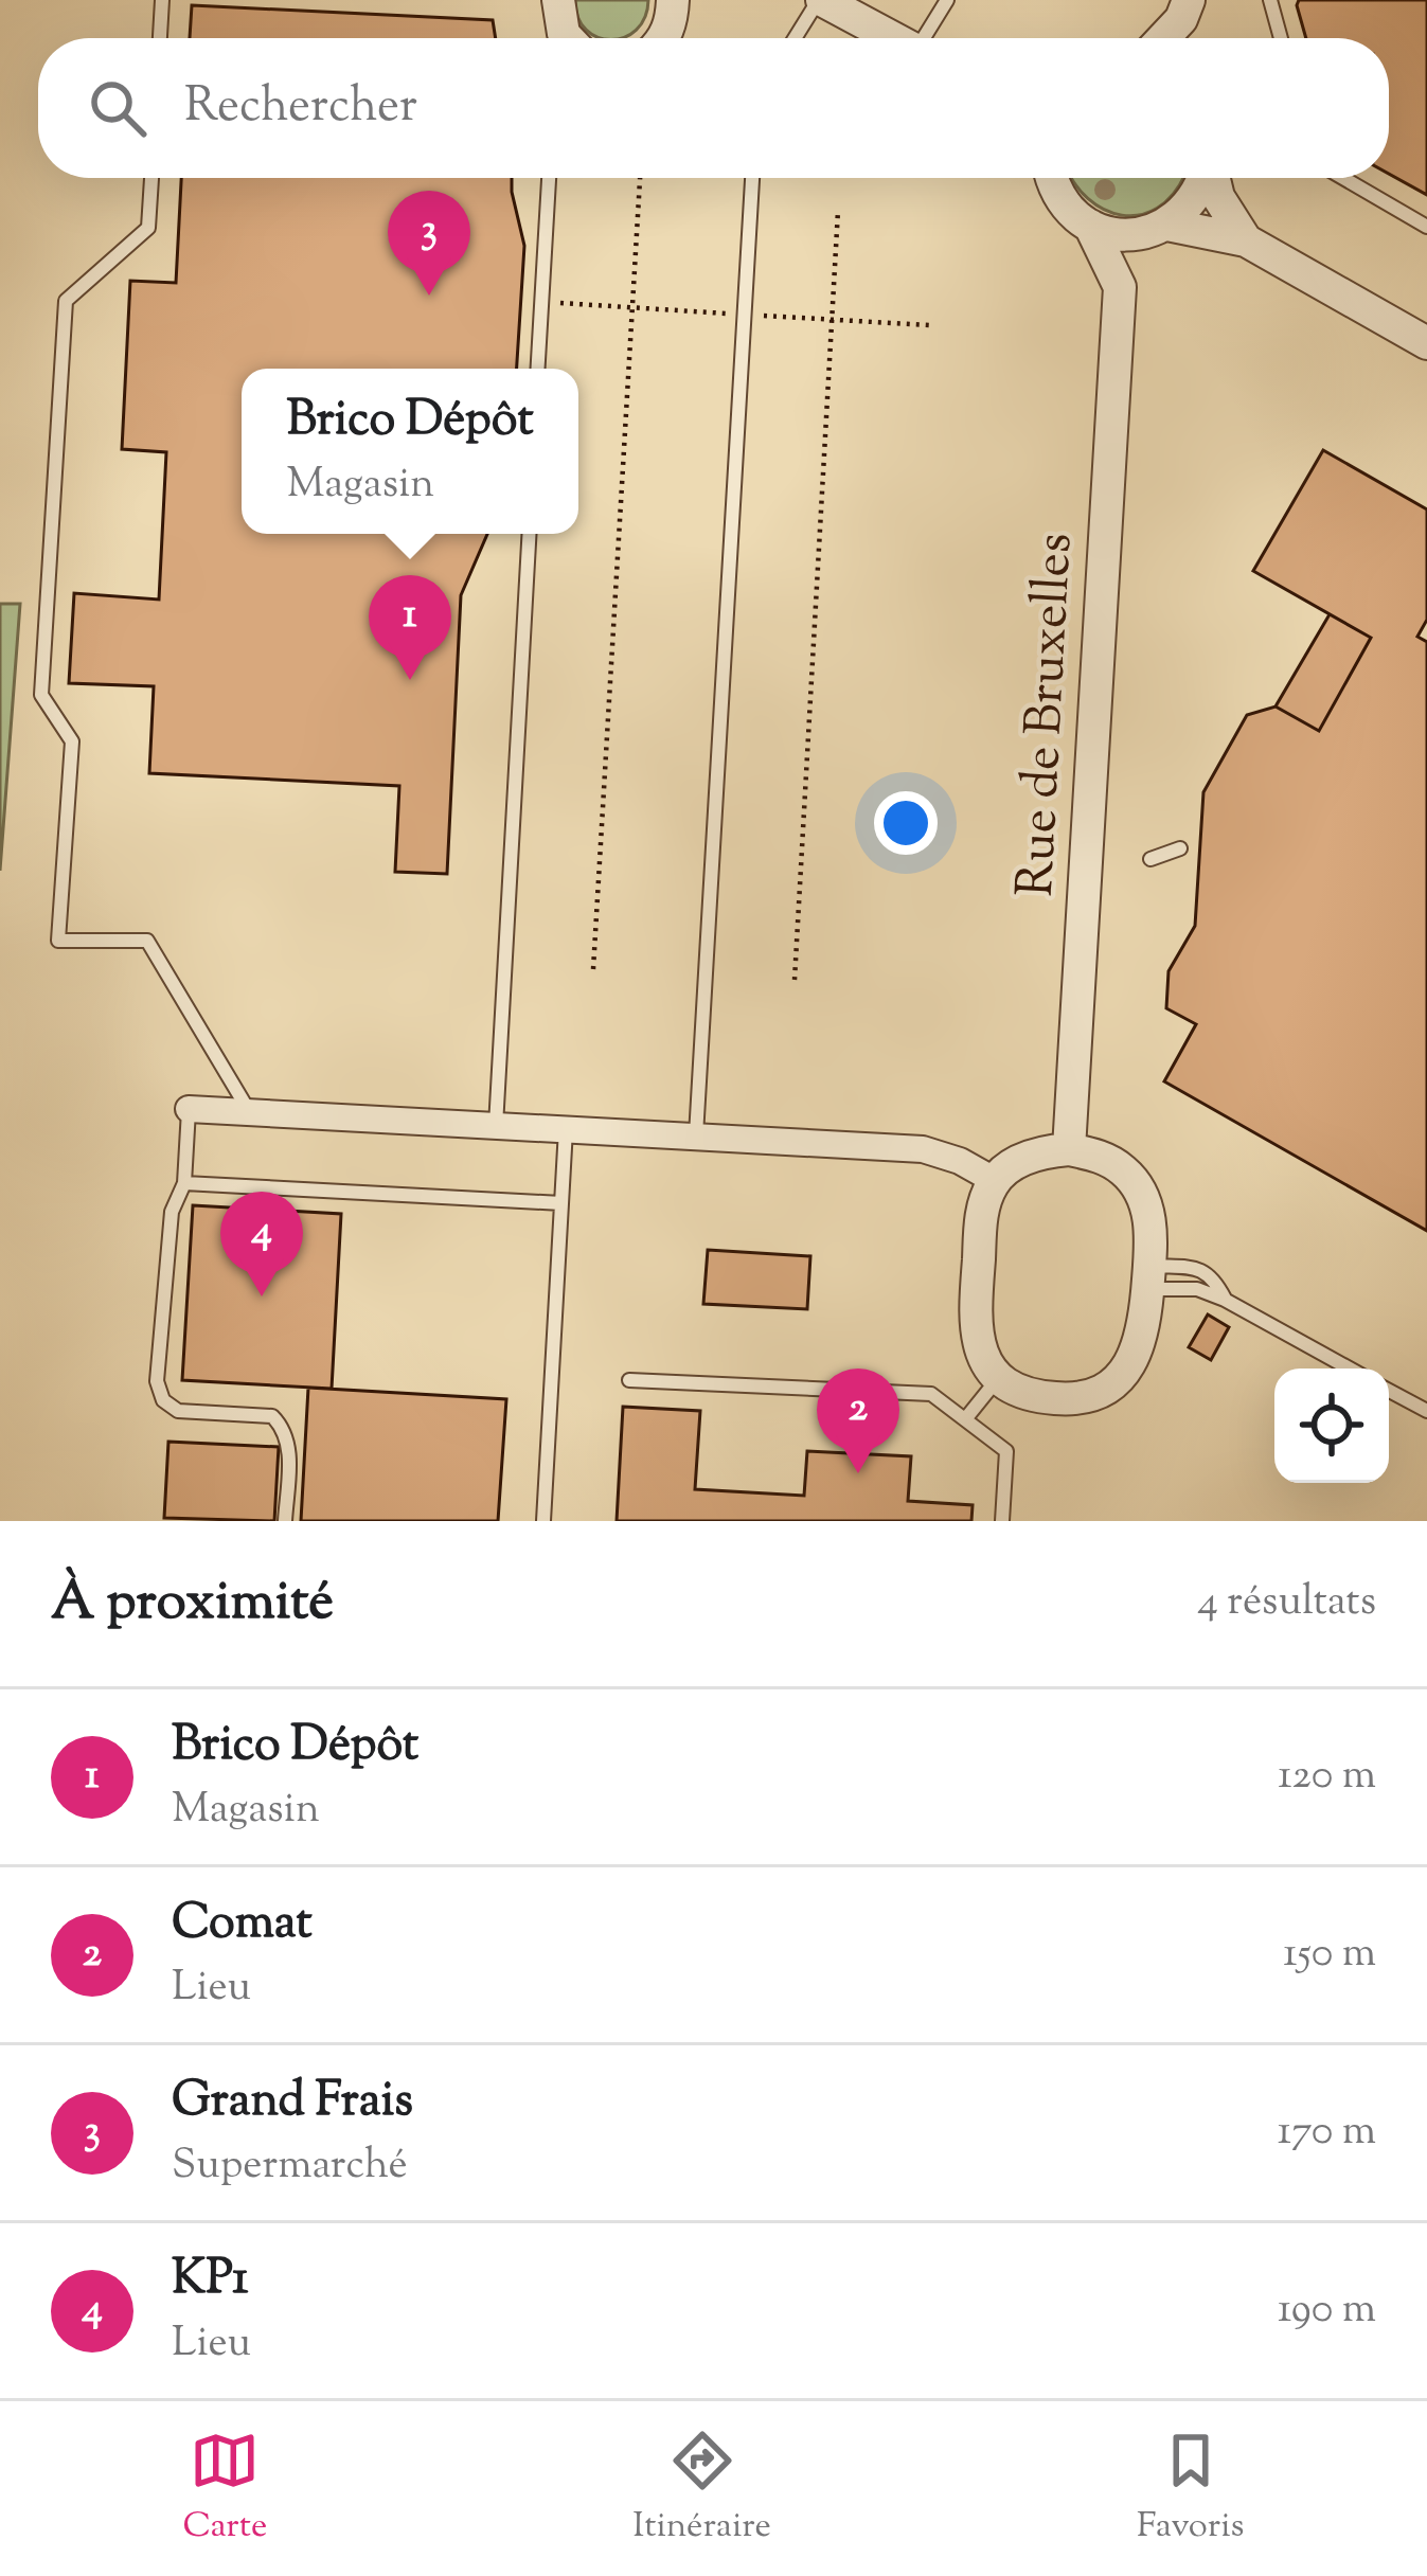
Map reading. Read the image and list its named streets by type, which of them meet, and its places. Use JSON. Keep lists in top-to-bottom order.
{
  "streets": {
    "street": ["Rue de Bruxelles"]
  },
  "page": {
    "search": "Rechercher",
    "pins": [
      "3",
      "1",
      "4",
      "2"
    ],
    "popup": ["Brico Dépôt", "Magasin"],
    "heading": ["À proximité", "4 résultats"],
    "list": [
      {
        "mark": "1",
        "name": "Brico Dépôt",
        "note": "Magasin",
        "value": "120 m"
      },
      {
        "mark": "2",
        "name": "Comat",
        "note": "Lieu",
        "value": "150 m"
      },
      {
        "mark": "3",
        "name": "Grand Frais",
        "note": "Supermarché",
        "value": "170 m"
      },
      {
        "mark": "4",
        "name": "KP1",
        "note": "Lieu",
        "value": "190 m"
      }
    ],
    "nav": ["Carte", "Itinéraire", "Favoris"]
  }
}
